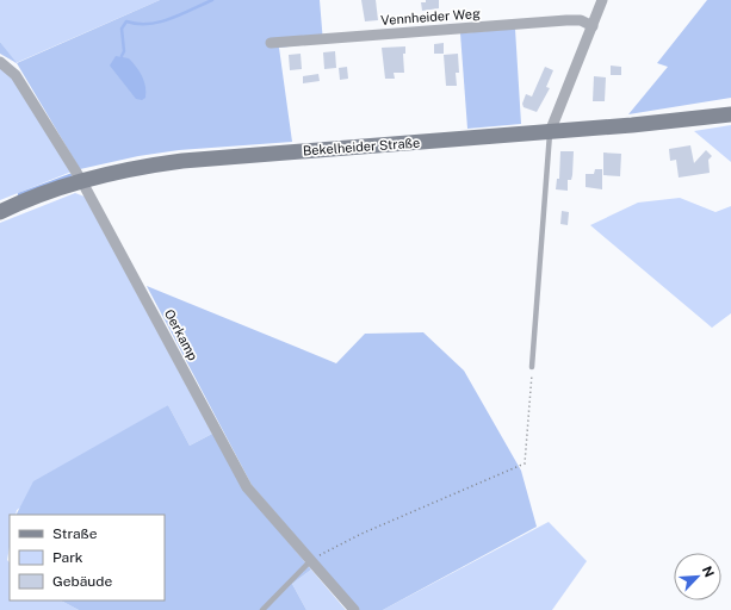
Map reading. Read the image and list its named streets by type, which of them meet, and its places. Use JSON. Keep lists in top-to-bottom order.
{
  "streets": {
    "street": ["Vennheider Weg", "Bekelheider Straße", "Oerkamp"]
  },
  "crossings": [
    ["Bekelheider Straße", "Oerkamp"]
  ],
  "legend": ["Straße", "Park", "Gebäude"],
  "north": "top right"
}
